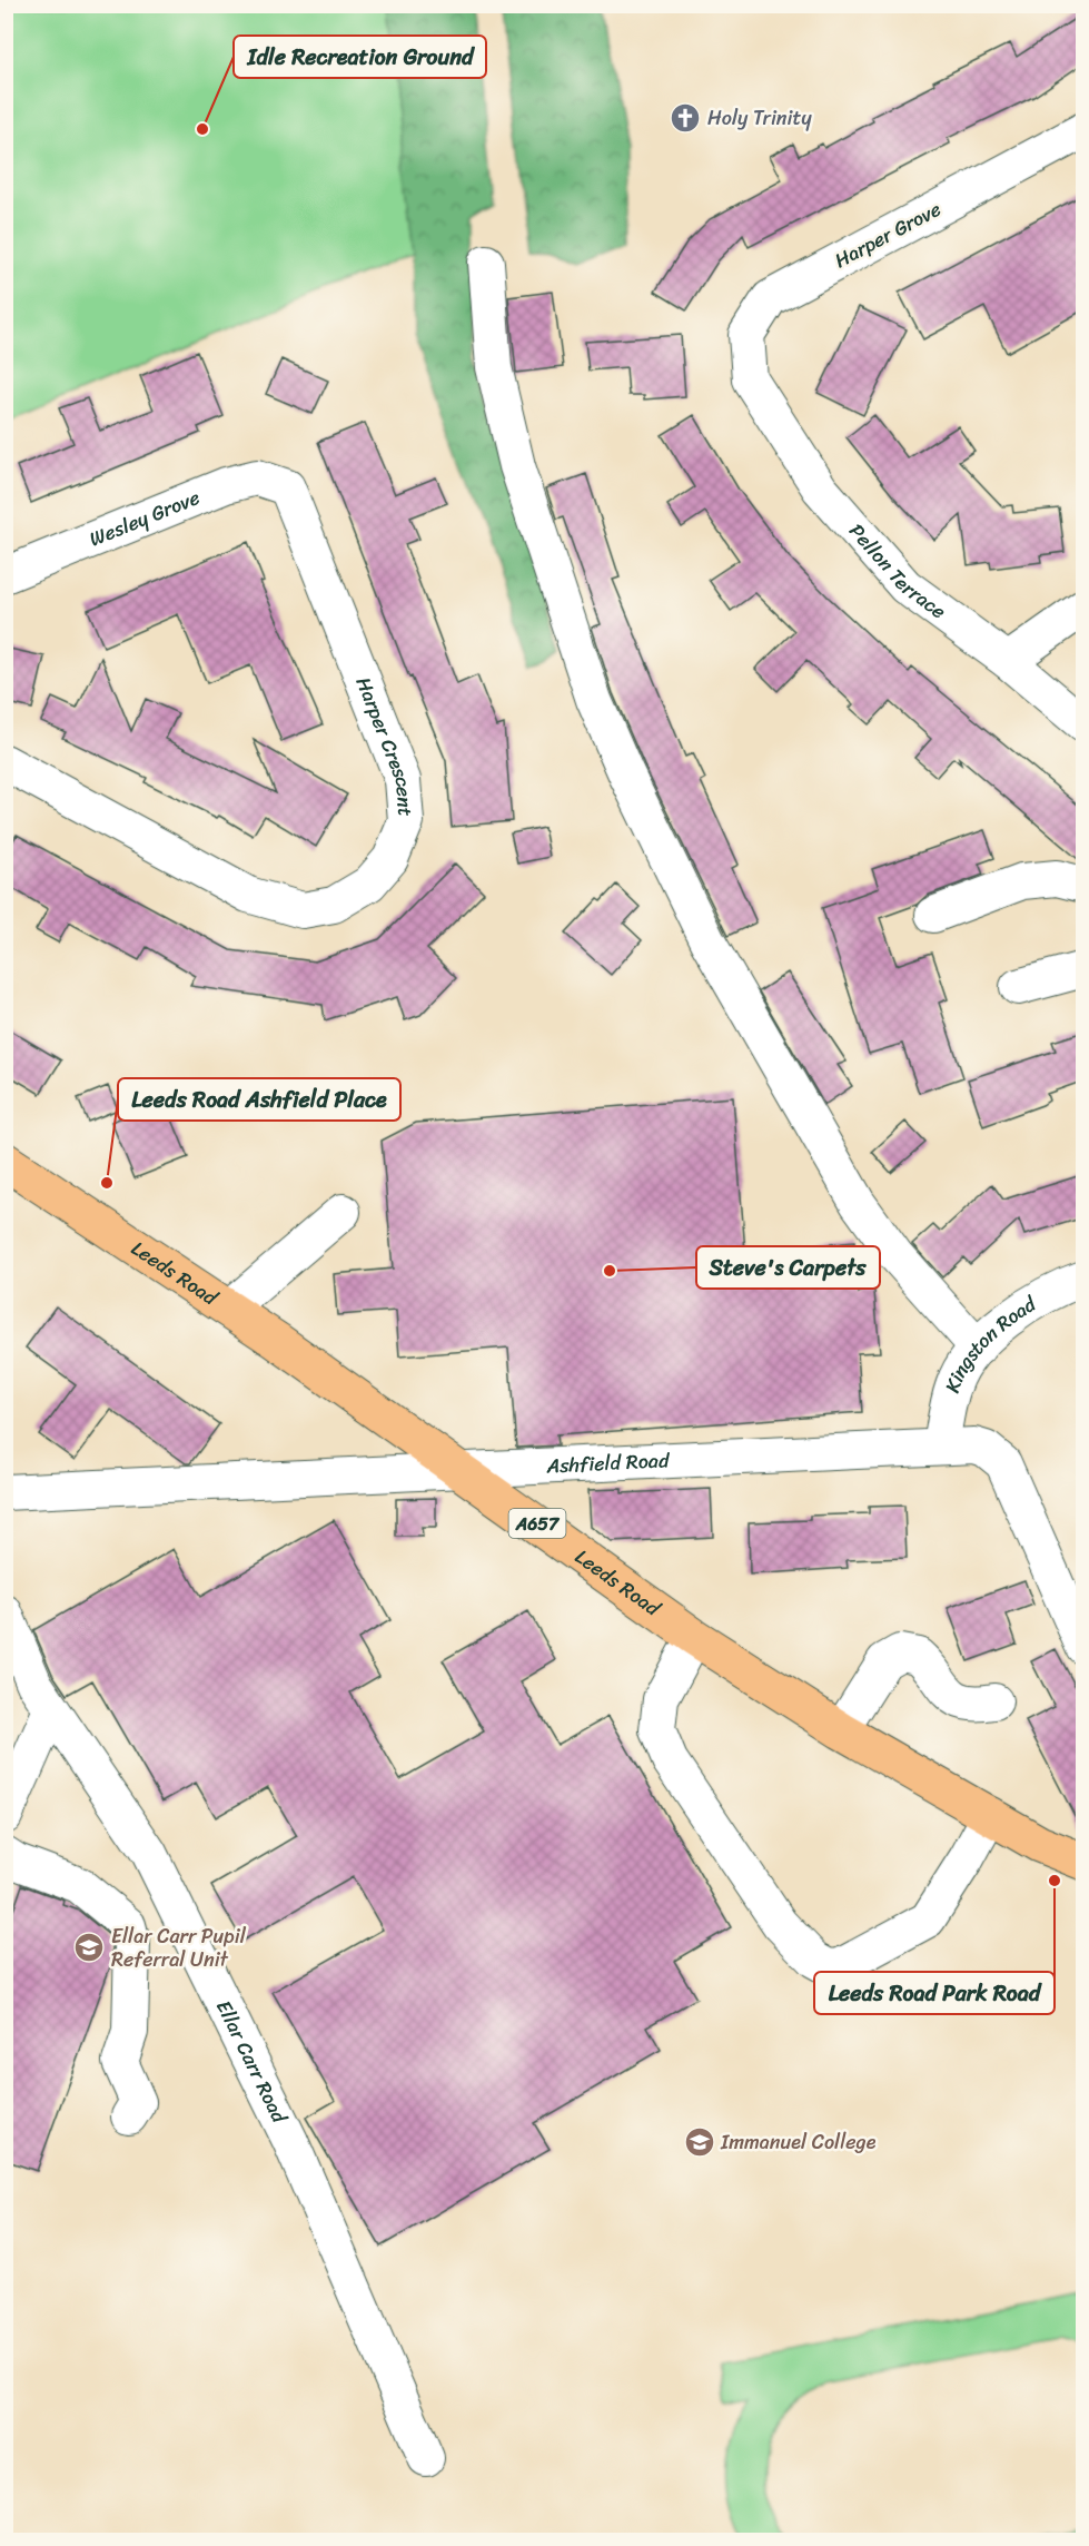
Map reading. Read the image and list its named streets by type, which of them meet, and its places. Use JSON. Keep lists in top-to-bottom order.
{
  "streets": {
    "main road": ["Leeds Road", "A657"],
    "street": [
      "Harper Grove",
      "Wesley Grove",
      "Pellon Terrace",
      "Harper Crescent",
      "Kingston Road",
      "Ashfield Road",
      "Ellar Carr Road"
    ]
  },
  "crossings": [
    ["Harper Grove", "Pellon Terrace"],
    ["Wesley Grove", "Harper Crescent"],
    ["Leeds Road", "Ashfield Road"],
    ["Kingston Road", "Ashfield Road"]
  ],
  "places": {
    "church": ["Holy Trinity"],
    "other": [
      "Idle Recreation Ground",
      "Leeds Road Ashfield Place",
      "Steve's Carpets",
      "Leeds Road Park Road"
    ],
    "school or university": ["Ellar Carr Pupil Referral Unit", "Immanuel College"]
  }
}
